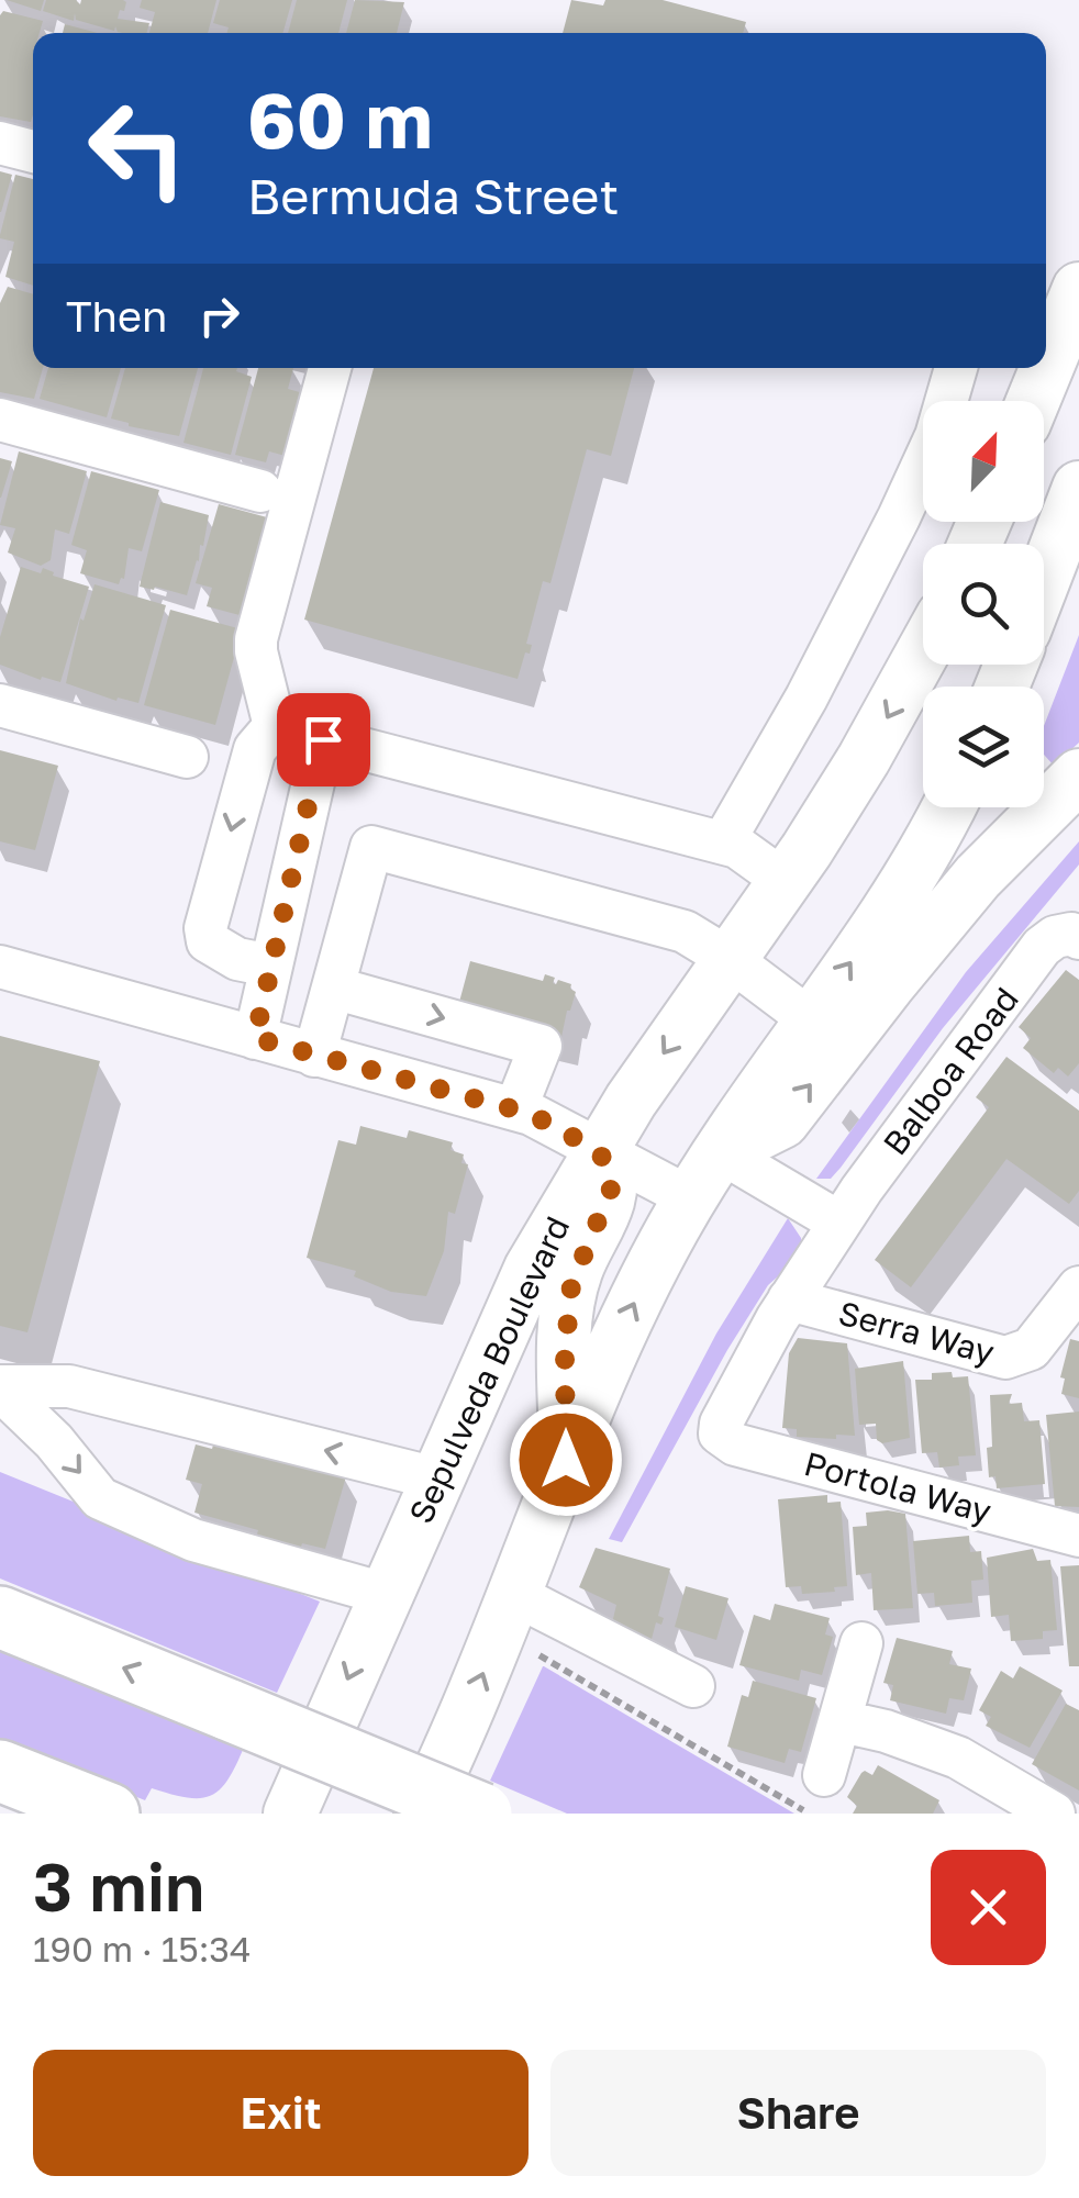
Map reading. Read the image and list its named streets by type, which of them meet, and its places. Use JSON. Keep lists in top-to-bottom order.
{
  "streets": {
    "main road": ["Sepulveda Boulevard"],
    "street": ["Balboa Road", "Serra Way", "Portola Way"]
  },
  "crossings": [
    ["Balboa Road", "Serra Way"],
    ["Balboa Road", "Portola Way"]
  ],
  "north": "top right",
  "page": {
    "turn": ["60 m", "Bermuda Street"],
    "then": "Then",
    "heading": ["3 min", "190 m · 15:34"],
    "buttons": ["Exit", "Share"]
  }
}
